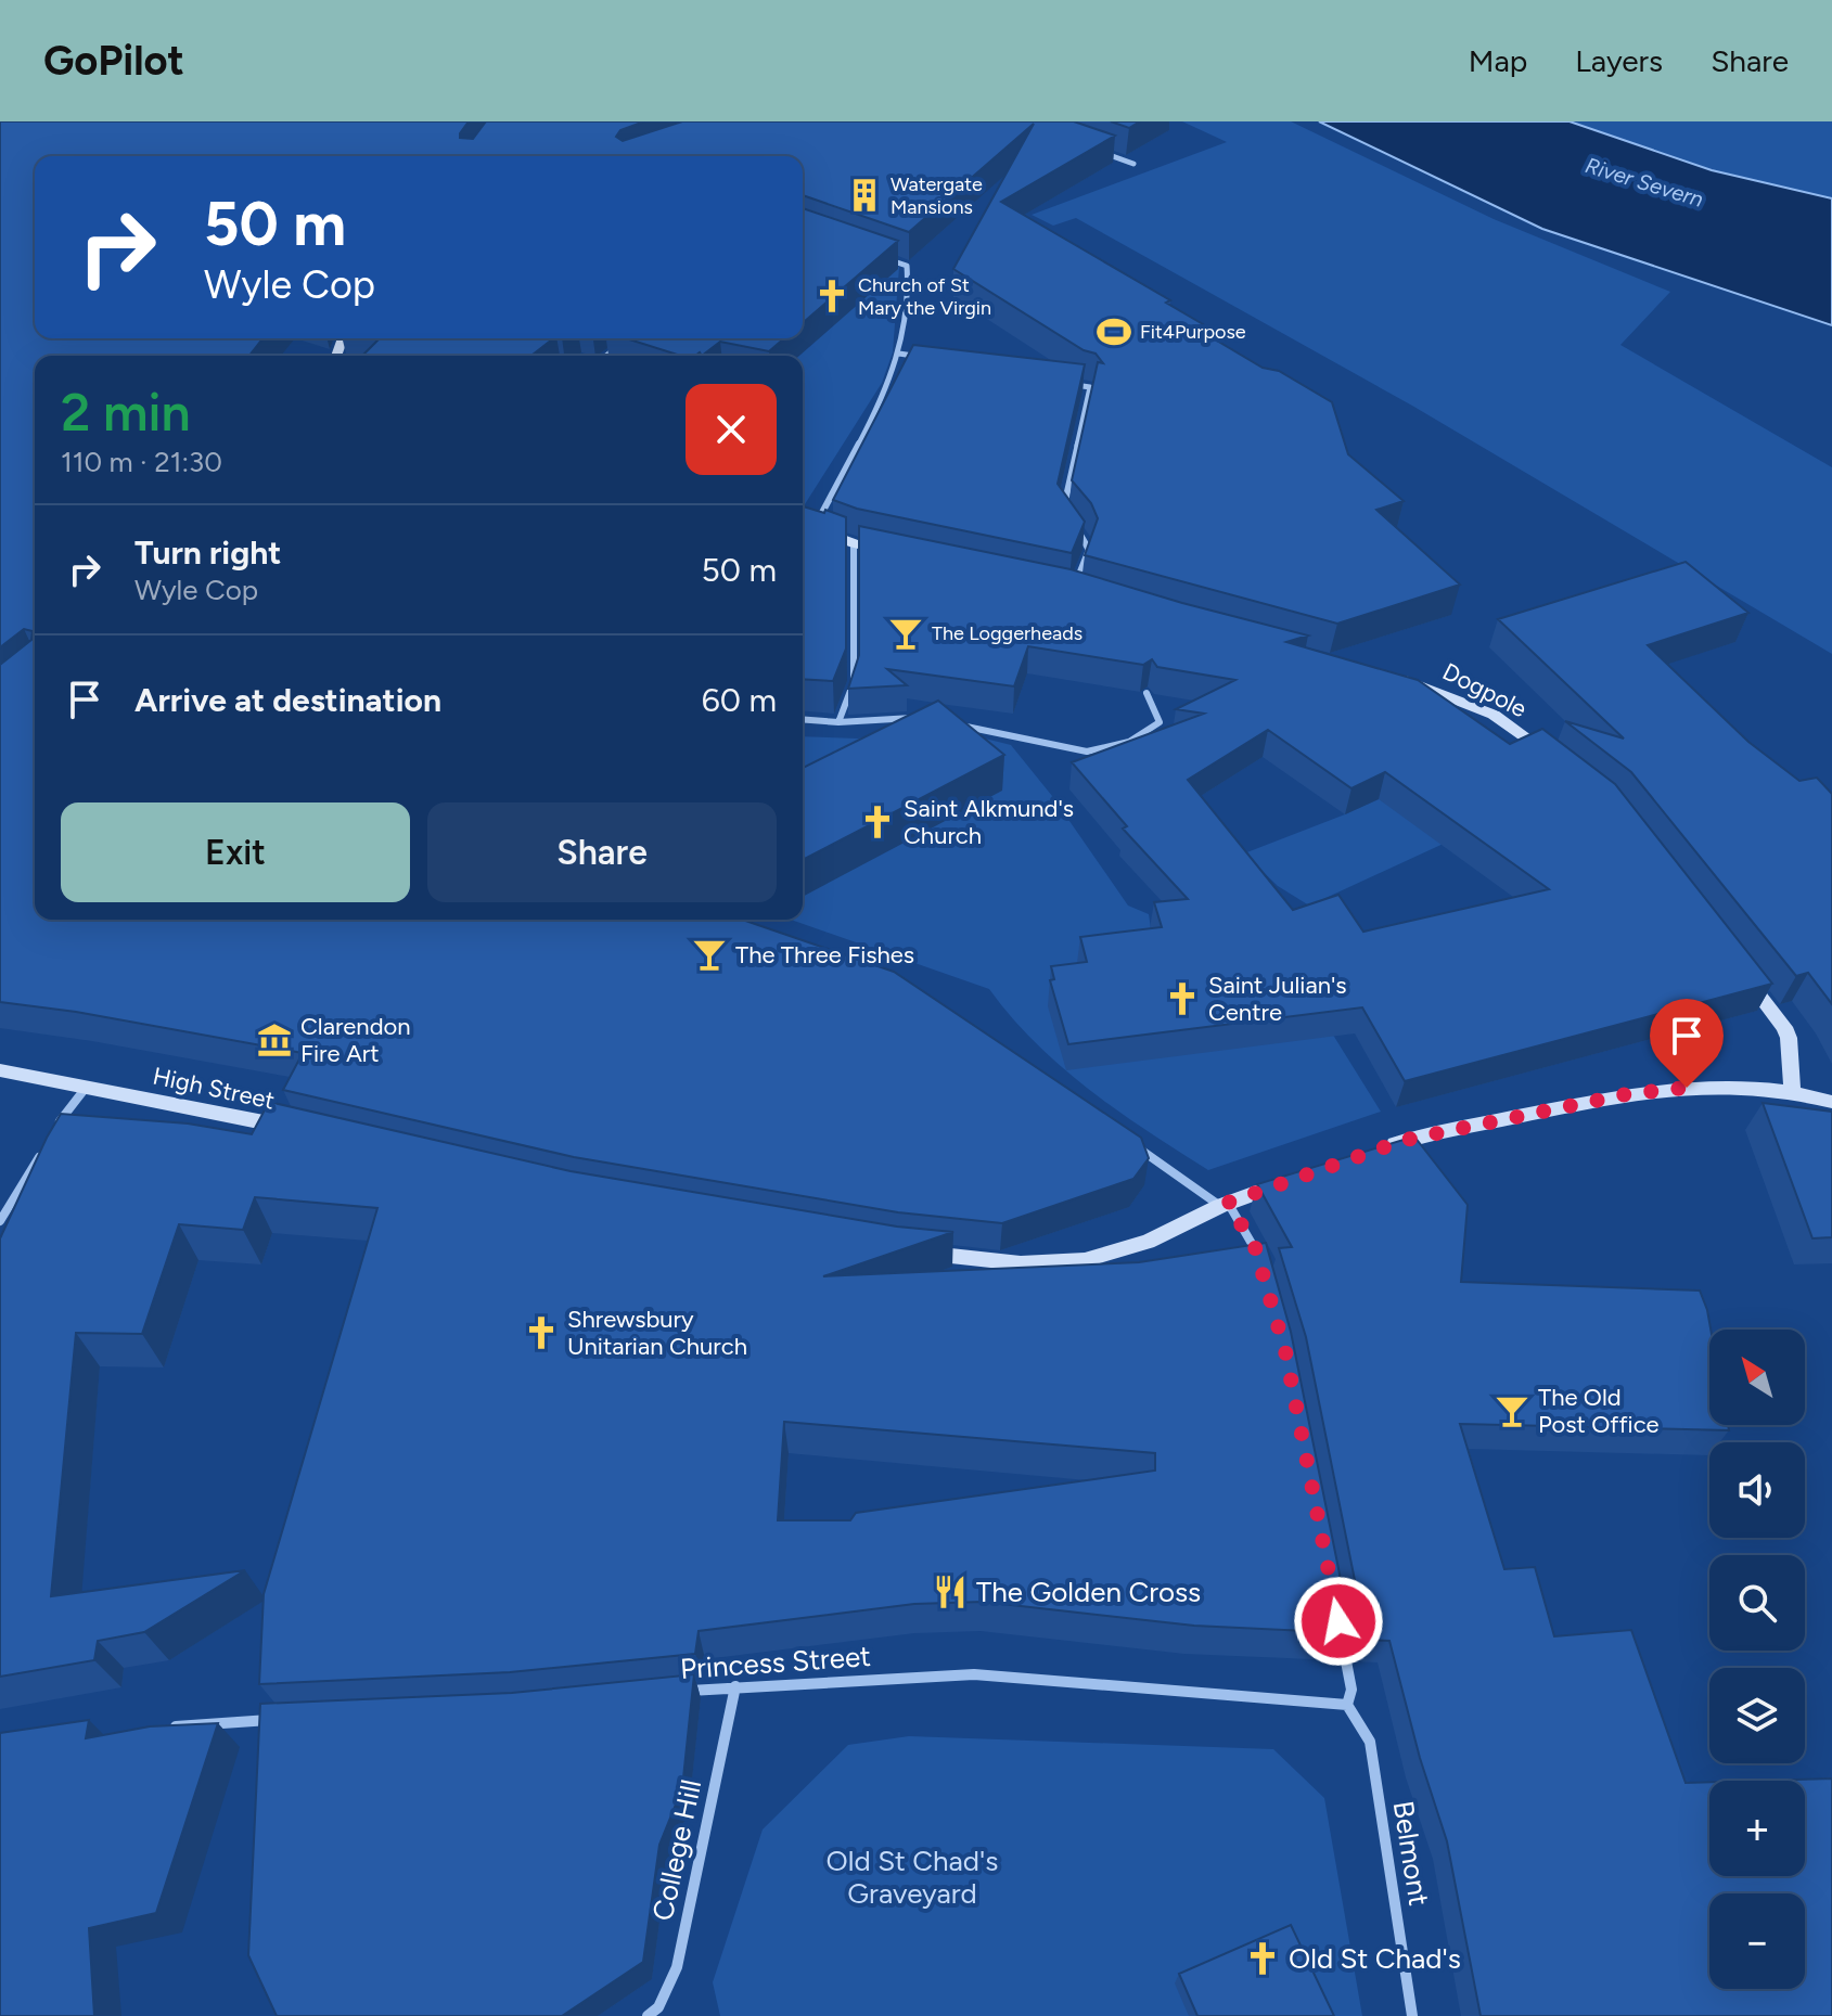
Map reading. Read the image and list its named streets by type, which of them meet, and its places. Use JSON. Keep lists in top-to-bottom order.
{
  "streets": {
    "street": [
      "Dogpole",
      "High Street",
      "Princess Street",
      "College Hill",
      "Belmont"
    ]
  },
  "crossings": [
    ["Princess Street", "College Hill"],
    ["Princess Street", "Belmont"]
  ],
  "water": ["River Severn"],
  "parks": ["Old St Chad's Graveyard"],
  "places": {
    "building": ["Watergate Mansions"],
    "church": [
      "Church of St Mary the Virgin",
      "Saint Alkmund's Church",
      "Saint Julian's Centre",
      "Shrewsbury Unitarian Church",
      "Old St Chad's"
    ],
    "sports": ["Fit4Purpose"],
    "bar": ["The Loggerheads", "The Three Fishes", "The Old Post Office"],
    "museum": ["Clarendon Fire Art"],
    "restaurant": ["The Golden Cross"]
  },
  "north": "top left",
  "page": {
    "header": "GoPilot",
    "nav": ["Map", "Layers", "Share"],
    "turn": ["50 m", "Wyle Cop"],
    "heading": ["2 min", "110 m · 21:30"],
    "list": [
      {
        "name": "Turn right",
        "note": "Wyle Cop",
        "value": "50 m"
      },
      {
        "name": "Arrive at destination",
        "value": "60 m"
      }
    ],
    "buttons": ["Exit", "Share"],
    "map_buttons": ["+", "−"]
  }
}
